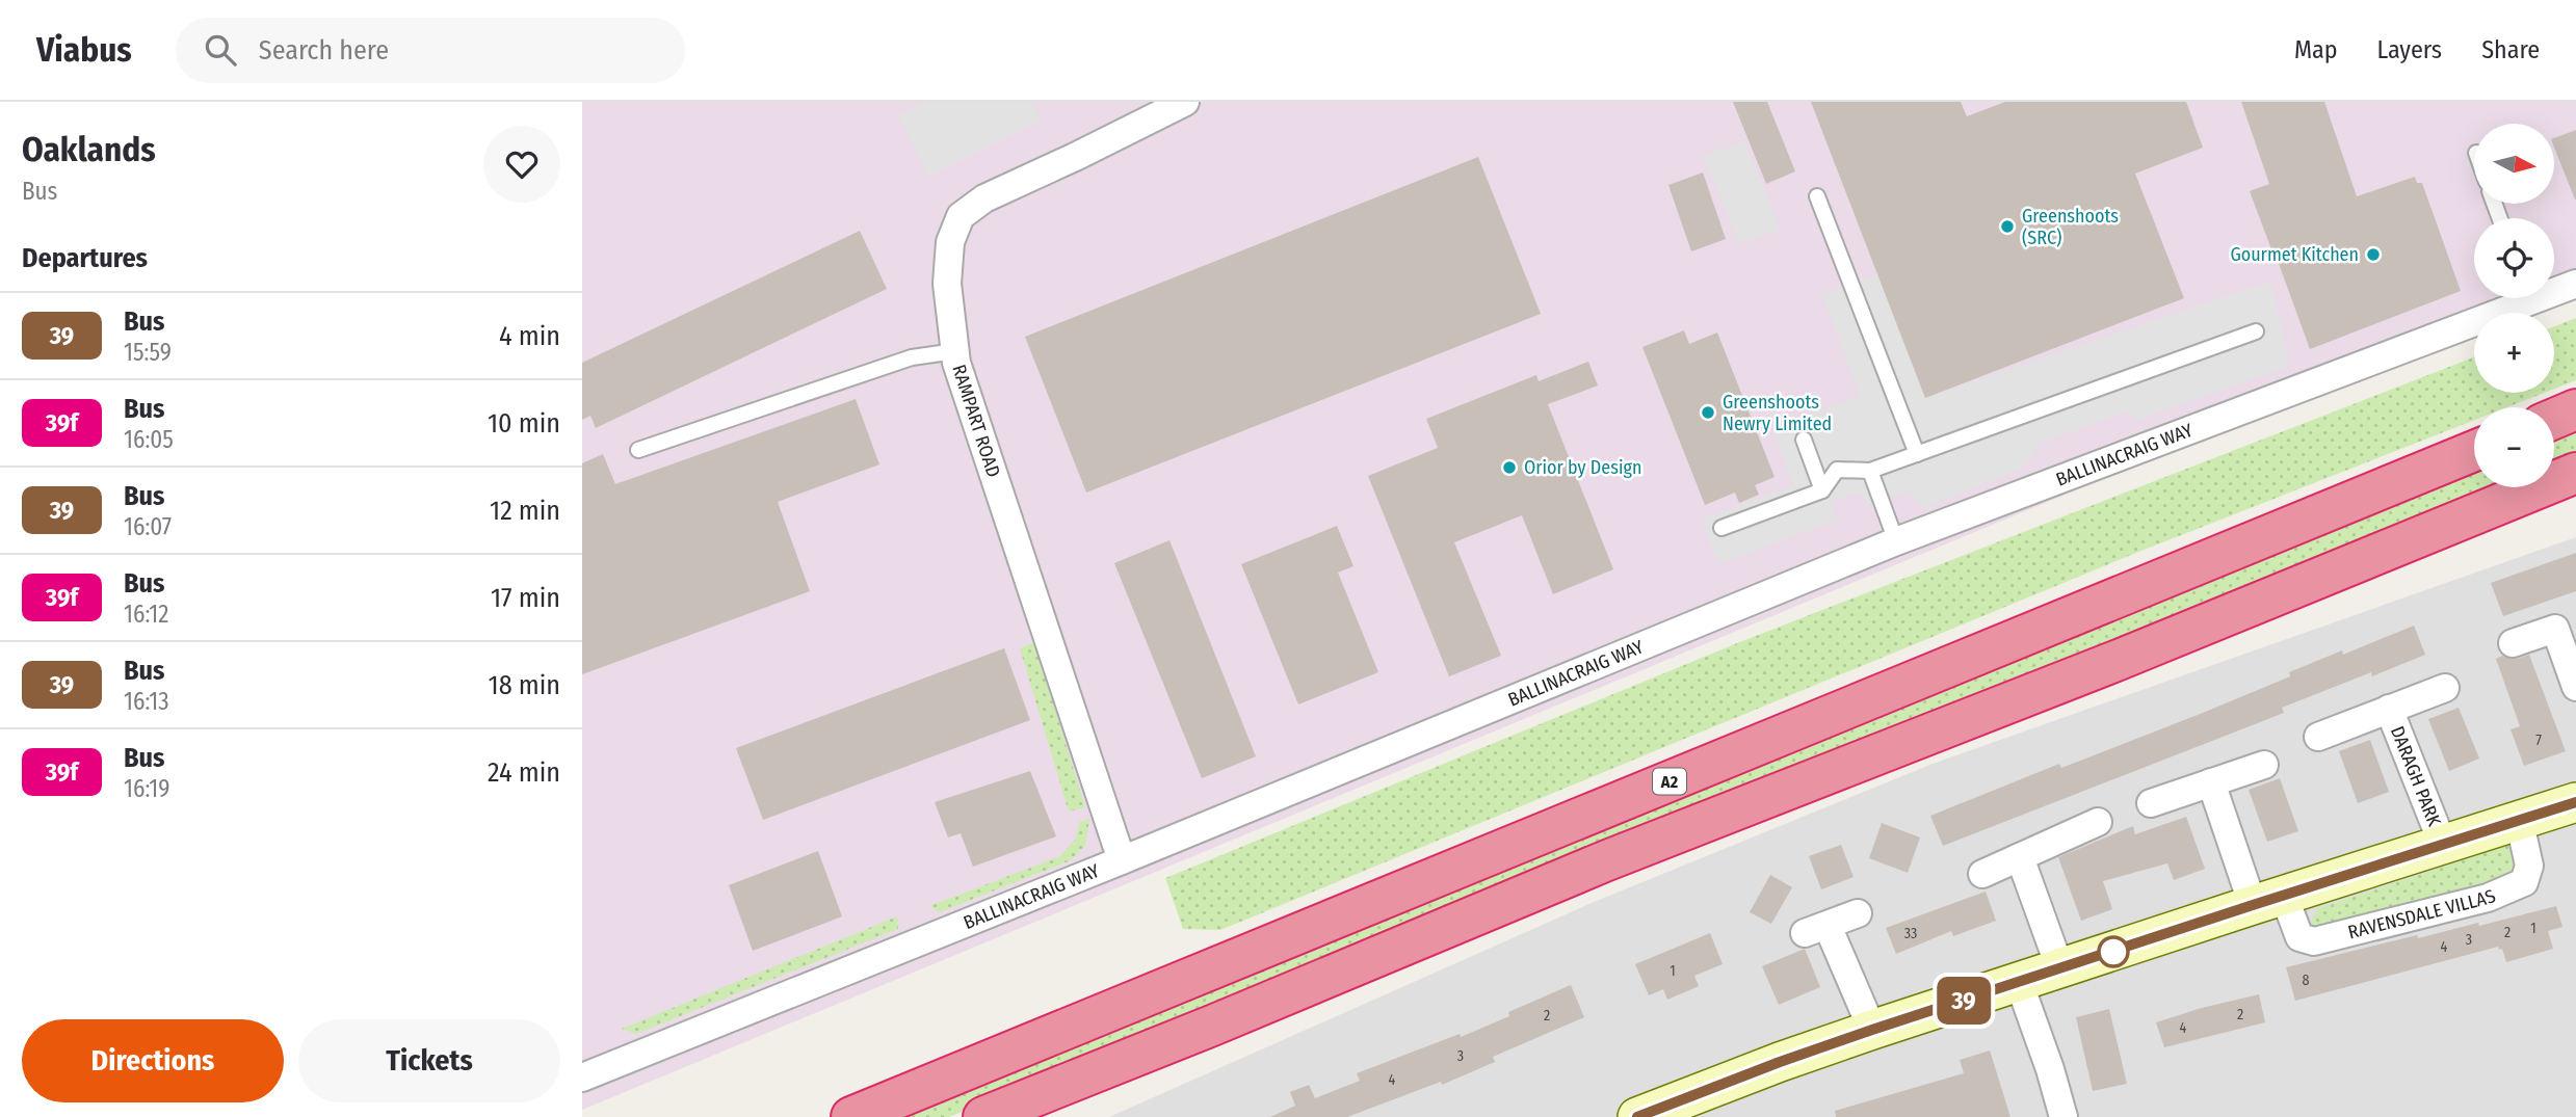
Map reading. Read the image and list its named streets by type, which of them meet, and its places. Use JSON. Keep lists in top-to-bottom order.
{
  "streets": {
    "highway": ["A2"],
    "street": [
      "RAMPART ROAD",
      "BALLINACRAIG WAY",
      "DARAGH PARK",
      "RAVENSDALE VILLAS"
    ]
  },
  "crossings": [
    ["RAMPART ROAD", "BALLINACRAIG WAY"]
  ],
  "places": [
    "Greenshoots (SRC)",
    "Gourmet Kitchen",
    "Greenshoots Newry Limited",
    "Orior by Design"
  ],
  "lines": ["bus line 39"],
  "house_numbers": [
    "7",
    "1",
    "2",
    "33",
    "3",
    "4",
    "1",
    "8",
    "2",
    "2",
    "4",
    "3",
    "4"
  ],
  "north": "right",
  "page": {
    "header": "Viabus",
    "search": "Search here",
    "nav": ["Map", "Layers", "Share"],
    "heading": [
      ["Oaklands", "Bus"],
      "Departures"
    ],
    "on_map": "39",
    "map_buttons": ["+", "−"],
    "list": [
      {
        "mark": "39",
        "name": "Bus",
        "note": "15:59",
        "value": "4 min"
      },
      {
        "mark": "39f",
        "name": "Bus",
        "note": "16:05",
        "value": "10 min"
      },
      {
        "mark": "39",
        "name": "Bus",
        "note": "16:07",
        "value": "12 min"
      },
      {
        "mark": "39f",
        "name": "Bus",
        "note": "16:12",
        "value": "17 min"
      },
      {
        "mark": "39",
        "name": "Bus",
        "note": "16:13",
        "value": "18 min"
      },
      {
        "mark": "39f",
        "name": "Bus",
        "note": "16:19",
        "value": "24 min"
      }
    ],
    "buttons": ["Directions", "Tickets"]
  }
}
